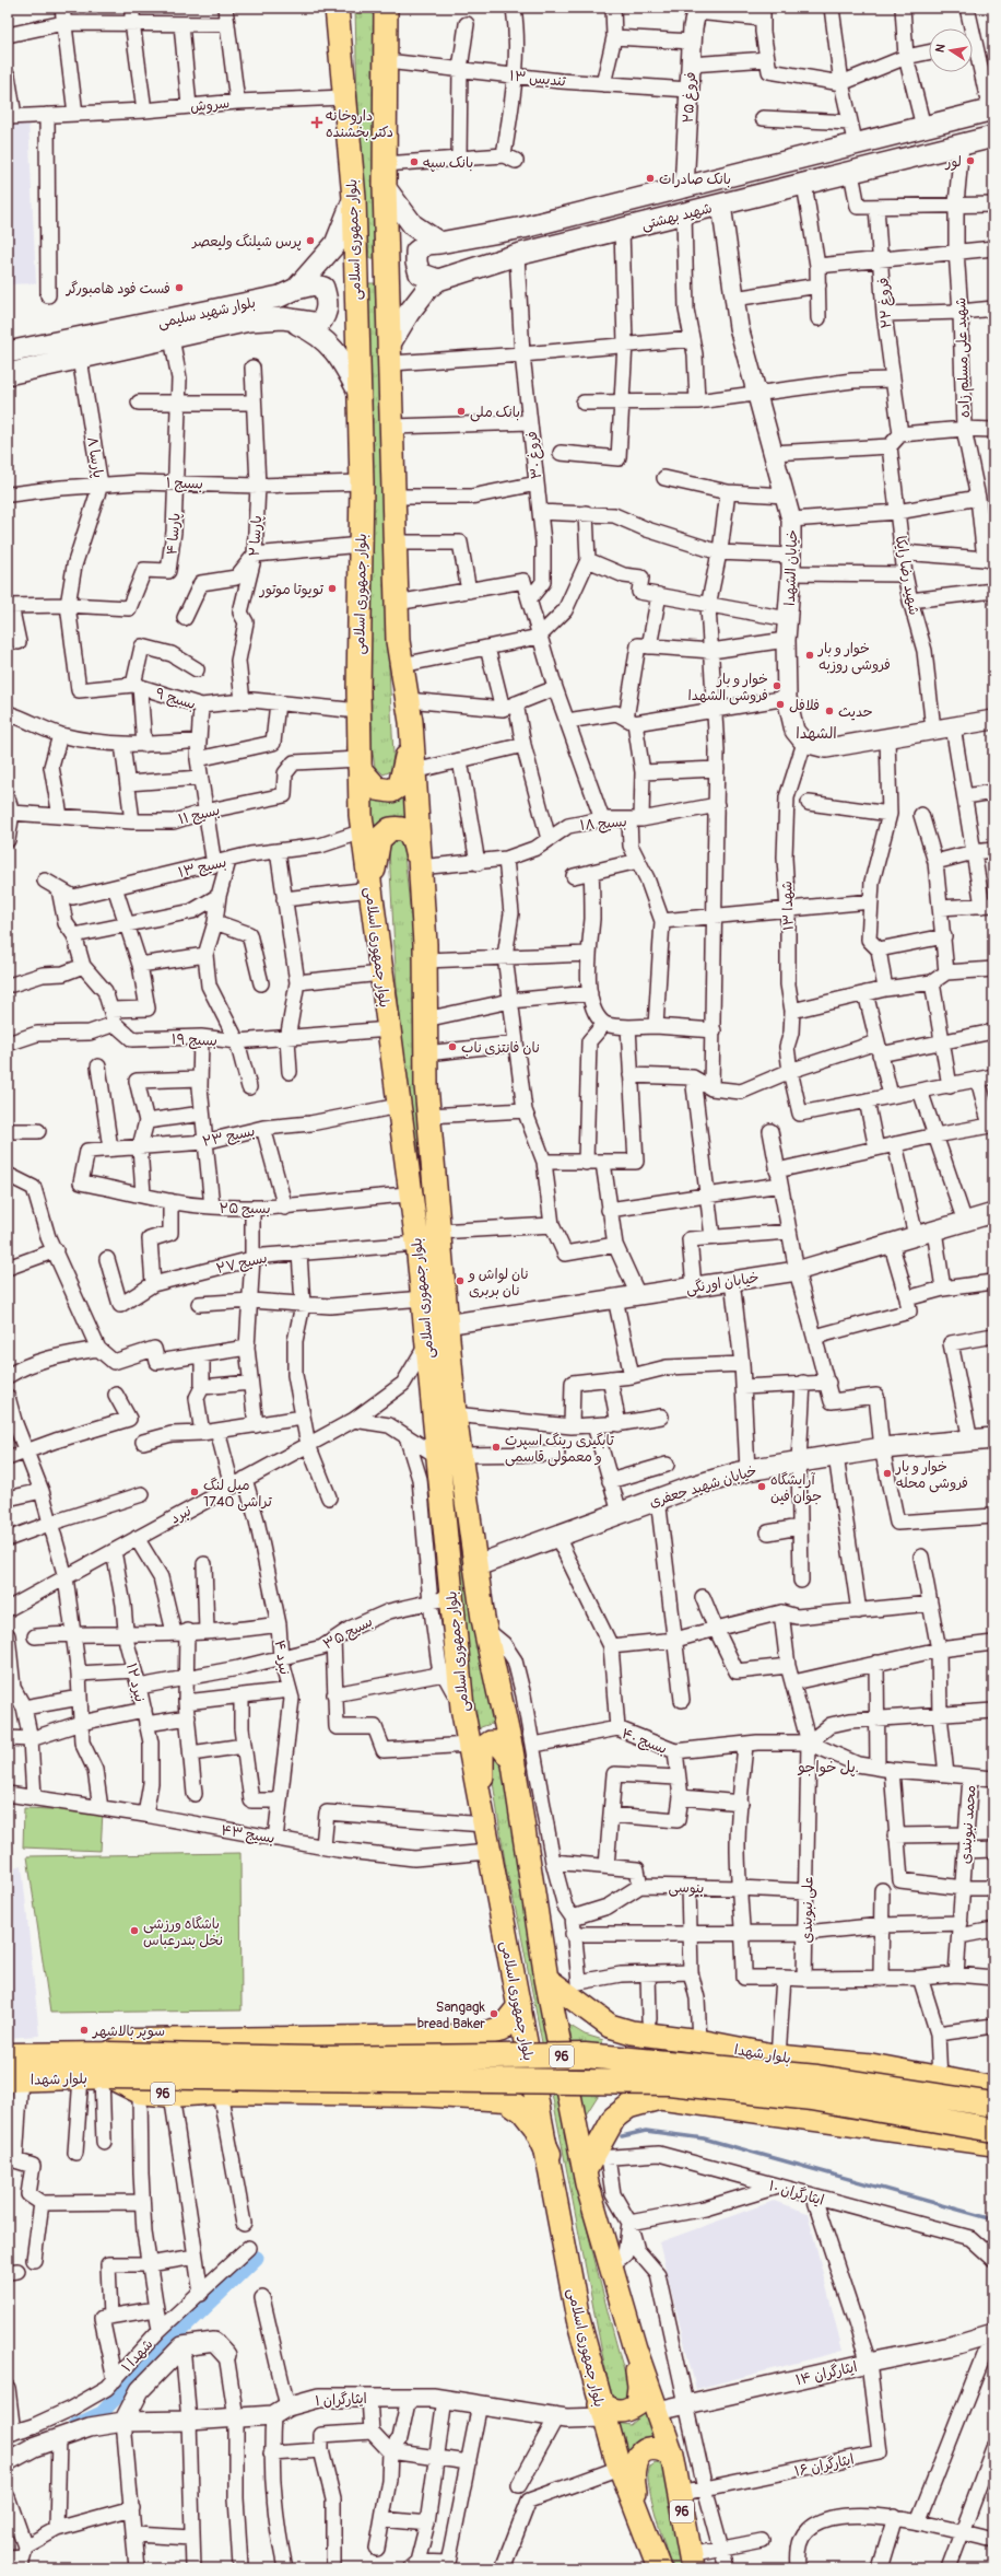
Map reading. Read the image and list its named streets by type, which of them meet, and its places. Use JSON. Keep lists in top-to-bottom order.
{
  "streets": {
    "highway": ["بلوار شهدا", "96"],
    "main road": [
      "شهید بهشتی",
      "بلوار جمهوری اسلامی",
      "بلوار شهید سلیمی",
      "خیابان شهید جعفری"
    ],
    "street": [
      "تندیس ۱۳",
      "فروغ ۲۵",
      "سروش",
      "فروغ ۲۲",
      "شهید علی مسلم زاده",
      "فروغ ۳۰",
      "پارسا ۸",
      "بسیج ۱",
      "پارسا ۴",
      "پارسا ۲",
      "خیابان الشهدا",
      "شهید رضا رایکا",
      "بسیج ۹",
      "بسیج ۱۱",
      "بسیج ۱۸",
      "بسیج ۱۳",
      "شهدا ۱۳",
      "بسیج ۱۹",
      "بسیج ۲۳",
      "بسیج ۲۵",
      "بسیج ۲۷",
      "خیابان اورنگی",
      "نبرد",
      "بسیج ۳۵",
      "نبرد ۴",
      "نبرد ۱۲",
      "بسیج ۴۰",
      "محمد نبوبندی",
      "بسیج ۴۳",
      "بنوسی",
      "علی نبوبندی",
      "ایثارگران ۱۰",
      "شهدا ۱",
      "ایثارگران ۱۴",
      "ایثارگران ۱",
      "ایثارگران ۱۶"
    ]
  },
  "crossings": [
    ["تندیس ۱۳", "فروغ ۲۵"],
    ["تندیس ۱۳", "بلوار جمهوری اسلامی"],
    ["فروغ ۲۵", "شهید بهشتی"],
    ["سروش", "بلوار جمهوری اسلامی"],
    ["شهید بهشتی", "بلوار جمهوری اسلامی"],
    ["شهید بهشتی", "شهید علی مسلم زاده"],
    ["شهید بهشتی", "فروغ ۳۰"],
    ["شهید بهشتی", "خیابان الشهدا"],
    ["بلوار جمهوری اسلامی", "بلوار شهید سلیمی"],
    ["بلوار جمهوری اسلامی", "بسیج ۱"],
    ["بلوار جمهوری اسلامی", "بسیج ۹"],
    ["بلوار جمهوری اسلامی", "بسیج ۱۱"],
    ["بلوار جمهوری اسلامی", "بسیج ۱۸"],
    ["بلوار جمهوری اسلامی", "بسیج ۱۳"],
    ["بلوار جمهوری اسلامی", "بسیج ۱۹"],
    ["بلوار جمهوری اسلامی", "بسیج ۲۳"],
    ["بلوار جمهوری اسلامی", "بسیج ۲۵"],
    ["بلوار جمهوری اسلامی", "بسیج ۲۷"],
    ["بلوار جمهوری اسلامی", "خیابان اورنگی"],
    ["بلوار جمهوری اسلامی", "خیابان شهید جعفری"],
    ["بلوار جمهوری اسلامی", "نبرد"],
    ["بلوار جمهوری اسلامی", "بسیج ۳۵"],
    ["بلوار جمهوری اسلامی", "بسیج ۴۳"],
    ["بلوار جمهوری اسلامی", "بلوار شهدا"],
    ["بلوار جمهوری اسلامی", "96"],
    ["بلوار جمهوری اسلامی", "ایثارگران ۱۰"],
    ["بلوار جمهوری اسلامی", "ایثارگران ۱۴"],
    ["بلوار جمهوری اسلامی", "ایثارگران ۱"],
    ["بلوار جمهوری اسلامی", "ایثارگران ۱۶"],
    ["بلوار شهید سلیمی", "پارسا ۸"],
    ["بلوار شهید سلیمی", "پارسا ۴"],
    ["پارسا ۸", "بسیج ۱"],
    ["پارسا ۸", "پارسا ۴"],
    ["پارسا ۸", "بسیج ۹"],
    ["بسیج ۱", "پارسا ۴"],
    ["بسیج ۱", "پارسا ۲"],
    ["پارسا ۴", "بسیج ۹"],
    ["پارسا ۲", "بسیج ۹"],
    ["خیابان الشهدا", "شهدا ۱۳"],
    ["بسیج ۲۳", "بسیج ۲۵"],
    ["نبرد", "نبرد ۴"],
    ["نبرد", "نبرد ۱۲"],
    ["بسیج ۳۵", "نبرد ۴"],
    ["بسیج ۳۵", "نبرد ۱۲"],
    ["نبرد ۴", "بسیج ۴۳"],
    ["نبرد ۱۲", "بسیج ۴۳"],
    ["بسیج ۴۰", "محمد نبوبندی"],
    ["بسیج ۴۰", "علی نبوبندی"],
    ["بنوسی", "علی نبوبندی"],
    ["بلوار شهدا", "96"],
    ["ایثارگران ۱۴", "ایثارگران ۱۶"]
  ],
  "districts": ["الشهدا", "پل خواجو."],
  "places": {
    "health": ["داروخانه دکتر بخشنده"],
    "other": [
      "لور",
      "بانک سپه",
      "بانک صادرات",
      "پرس شیلنگ ولیعصر",
      "فست فود هامبورگر",
      "بانک ملی",
      "تویوتا موتور",
      "خوار و بار فروشی روزبه",
      "خوار و بار فروشی الشهدا",
      "فلافل",
      "حدیث",
      "نان فانتزی ناب",
      "نان لواش و نان بربری",
      "تابگیری رینگ اسپرت و معمولی قاسمی",
      "خوار و بار فروشی محله",
      "آرایشگاه جوان فین",
      "میل لنگ تراشی 1740",
      "باشگاه ورزشی نخل بندرعباس",
      "Sangagk bread Baker",
      "سوپر بالاشهر"
    ]
  },
  "north": "left"
}
